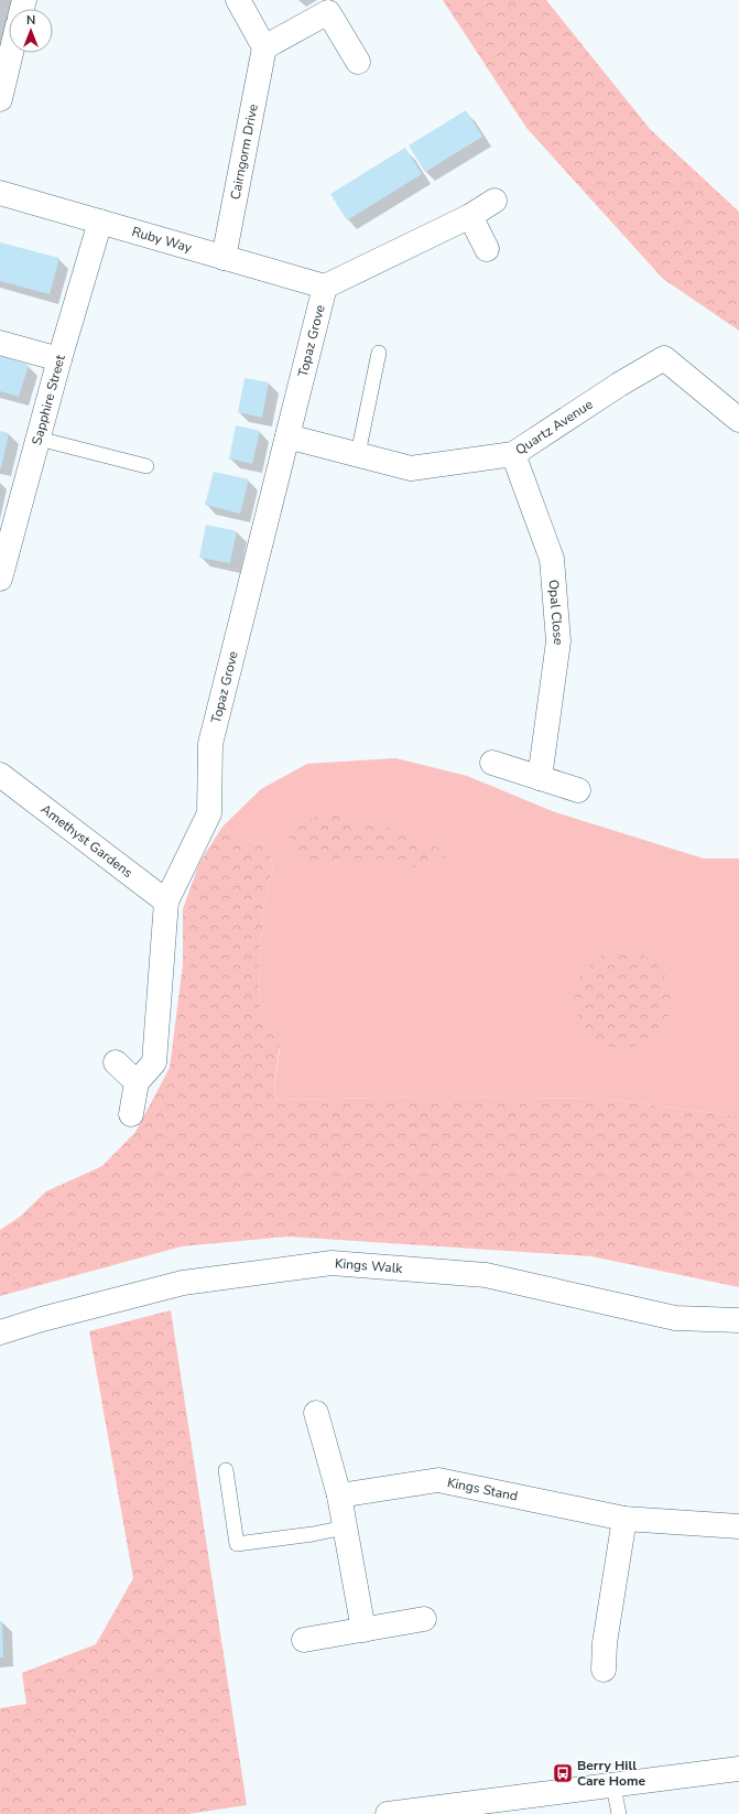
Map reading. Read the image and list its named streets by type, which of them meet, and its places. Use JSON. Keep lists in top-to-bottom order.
{
  "streets": {
    "street": [
      "Cairngorm Drive",
      "Ruby Way",
      "Topaz Grove",
      "Sapphire Street",
      "Quartz Avenue",
      "Opal Close",
      "Amethyst Gardens",
      "Kings Walk",
      "Kings Stand"
    ]
  },
  "crossings": [
    ["Cairngorm Drive", "Ruby Way"],
    ["Ruby Way", "Topaz Grove"],
    ["Ruby Way", "Sapphire Street"],
    ["Topaz Grove", "Quartz Avenue"],
    ["Topaz Grove", "Amethyst Gardens"],
    ["Quartz Avenue", "Opal Close"]
  ],
  "places": {
    "bus stop": ["Berry Hill Care Home"]
  },
  "north": "top"
}
